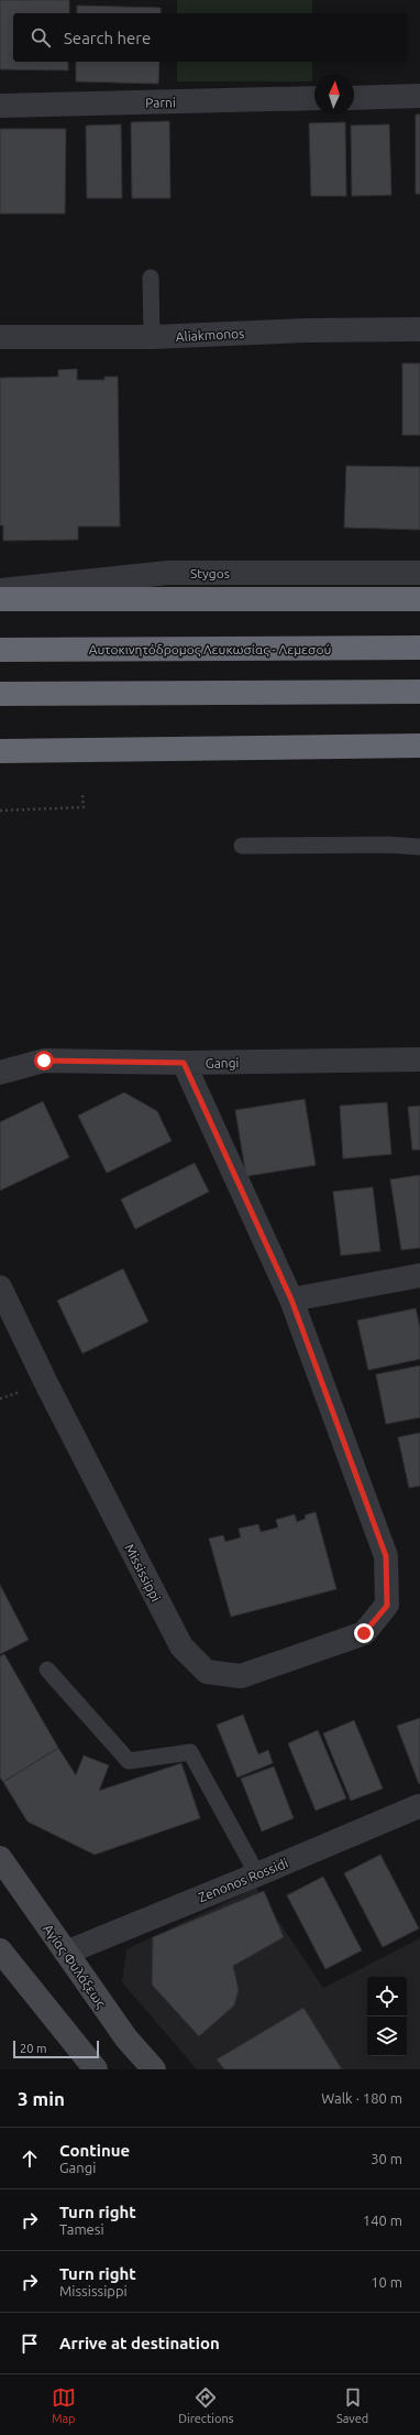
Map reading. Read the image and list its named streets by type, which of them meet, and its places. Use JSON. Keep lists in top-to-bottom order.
{
  "streets": {
    "highway": ["Αυτοκινητόδρομος Λευκωσίας - Λεμεσού"],
    "main road": ["Αγίας Φυλάξεως"],
    "street": [
      "Parni",
      "Aliakmonos",
      "Stygos",
      "Gangi",
      "Mississippi",
      "Zenonos Rossidi"
    ]
  },
  "crossings": [
    ["Zenonos Rossidi", "Αγίας Φυλάξεως"]
  ],
  "scale_bar": "20 m",
  "north": "top",
  "page": {
    "search": "Search here",
    "scale": "20 m",
    "heading": ["3 min", "Walk · 180 m"],
    "list": [
      ["Continue", "Gangi", "30 m"],
      ["Turn right", "Tamesi", "140 m"],
      ["Turn right", "Mississippi", "10 m"],
      "Arrive at destination"
    ],
    "nav": ["Map", "Directions", "Saved"]
  }
}
